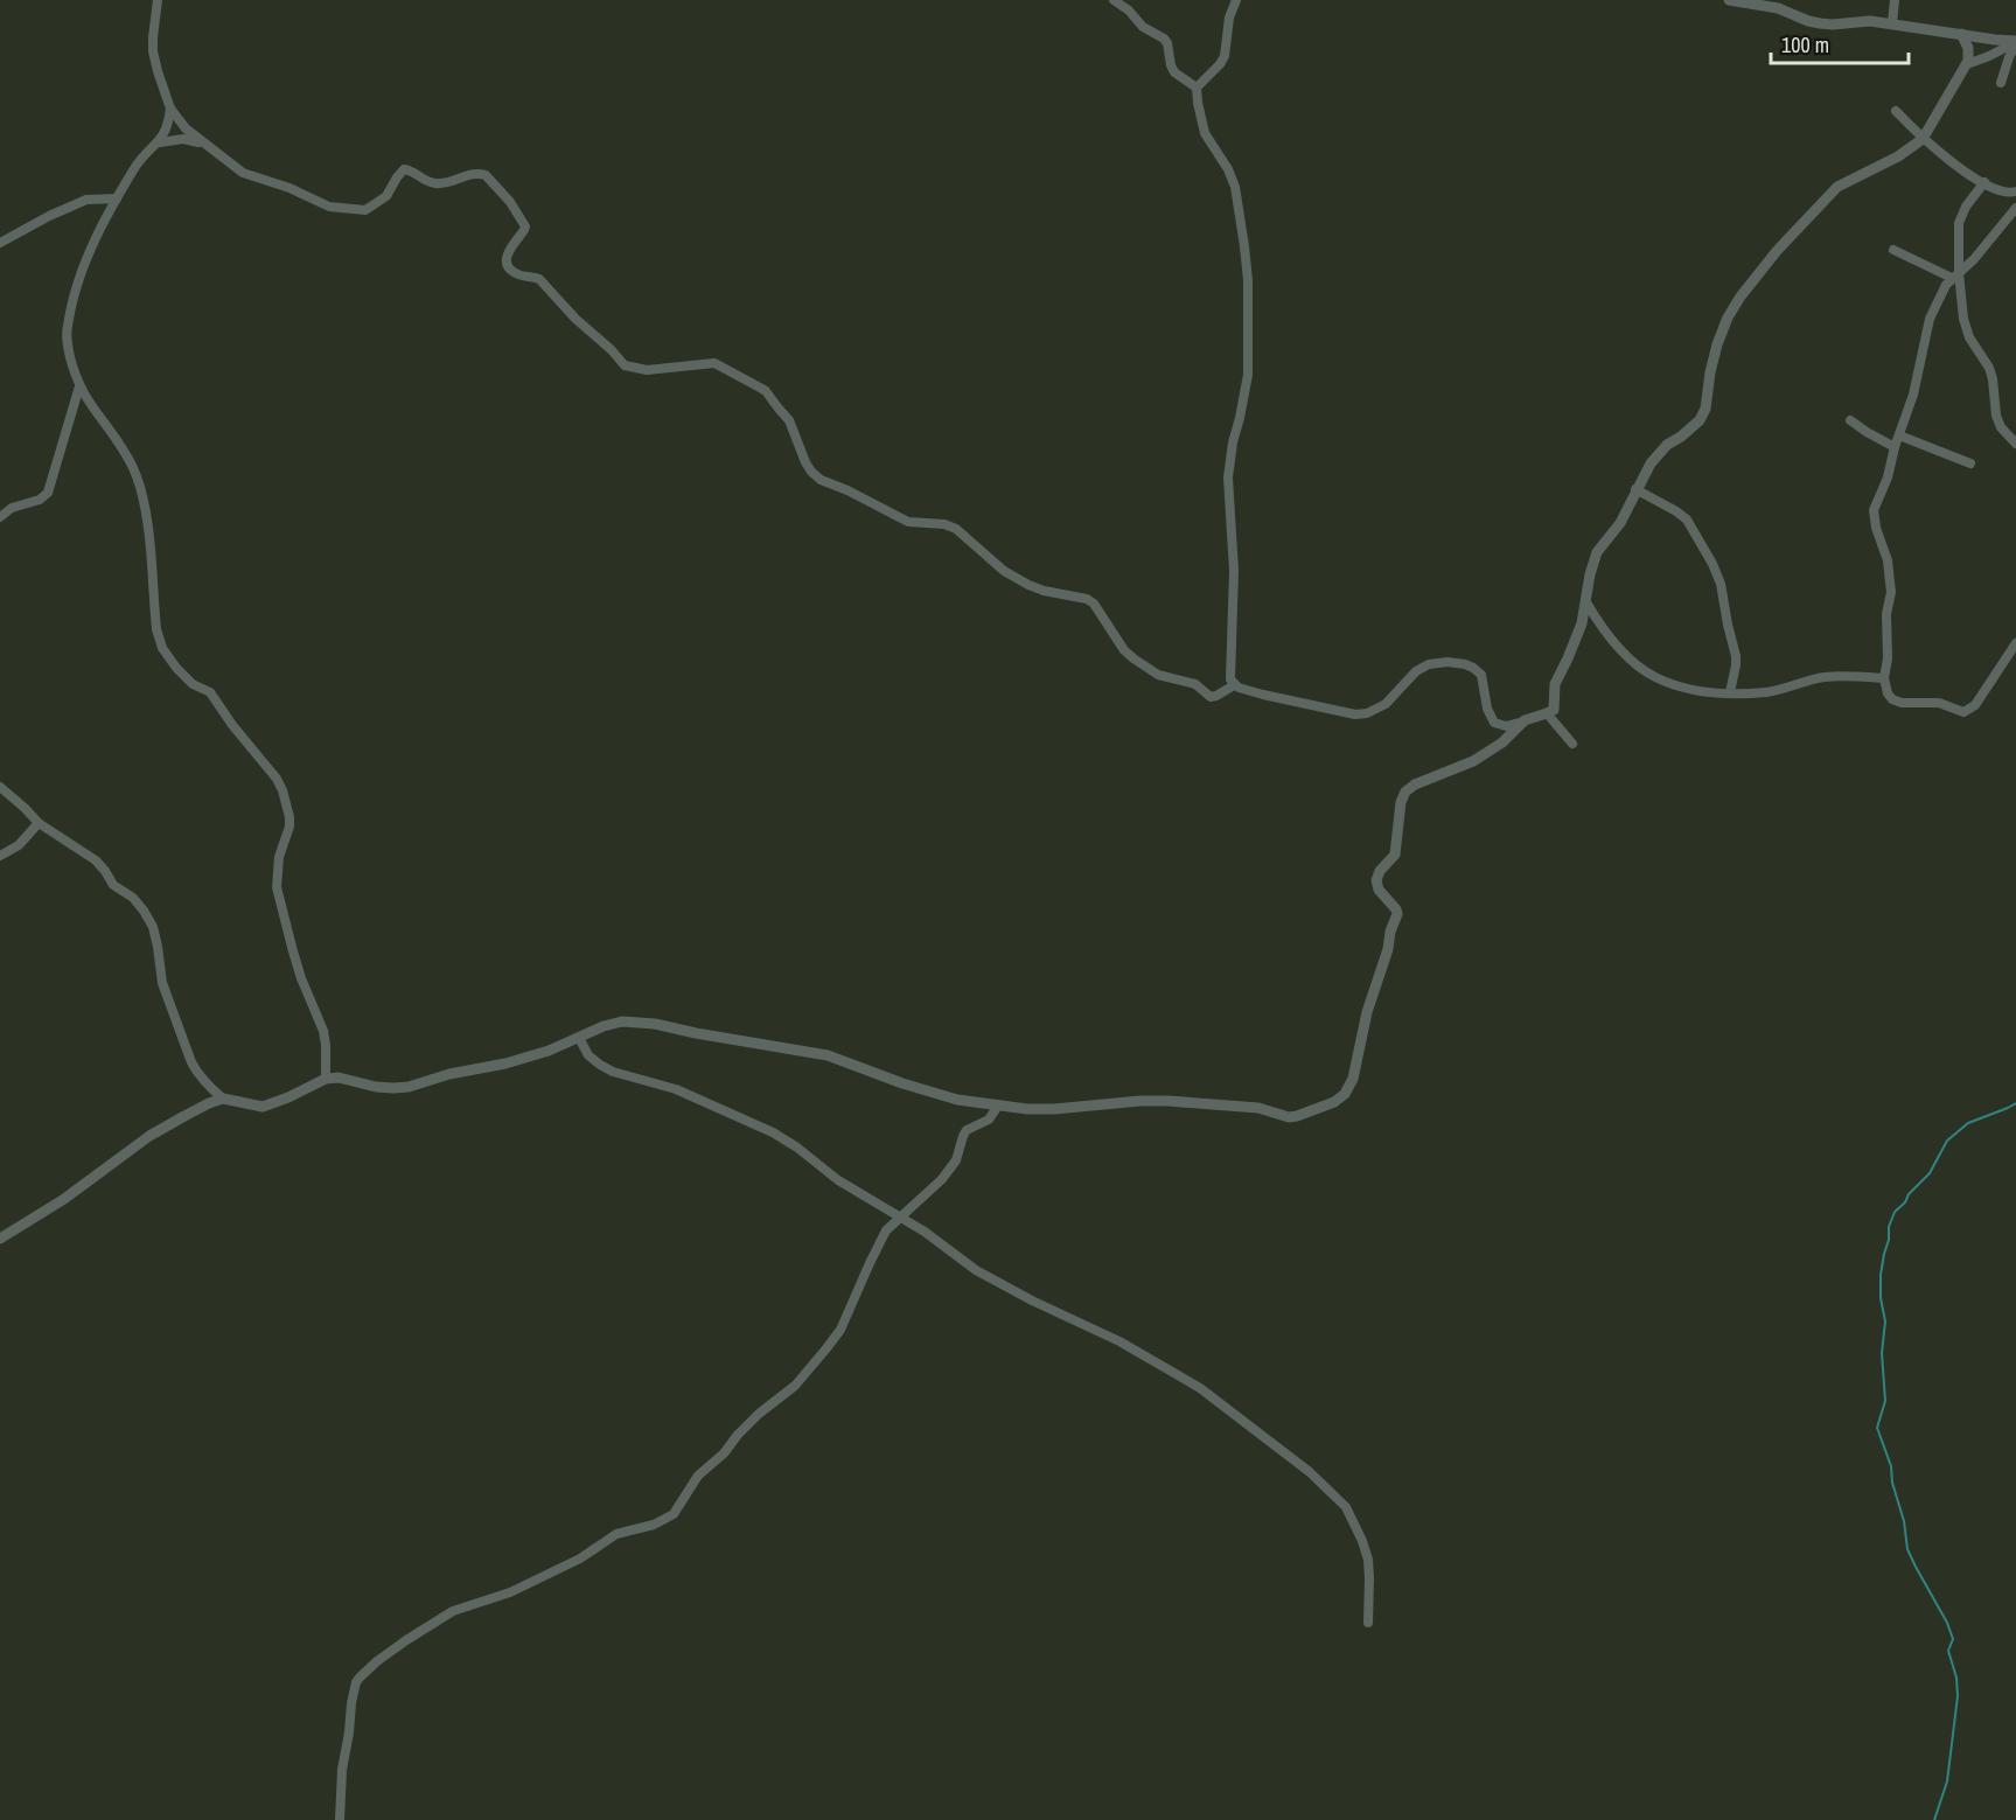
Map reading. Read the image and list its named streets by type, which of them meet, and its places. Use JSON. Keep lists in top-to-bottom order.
{
  "scale_bar": "100 m"
}
